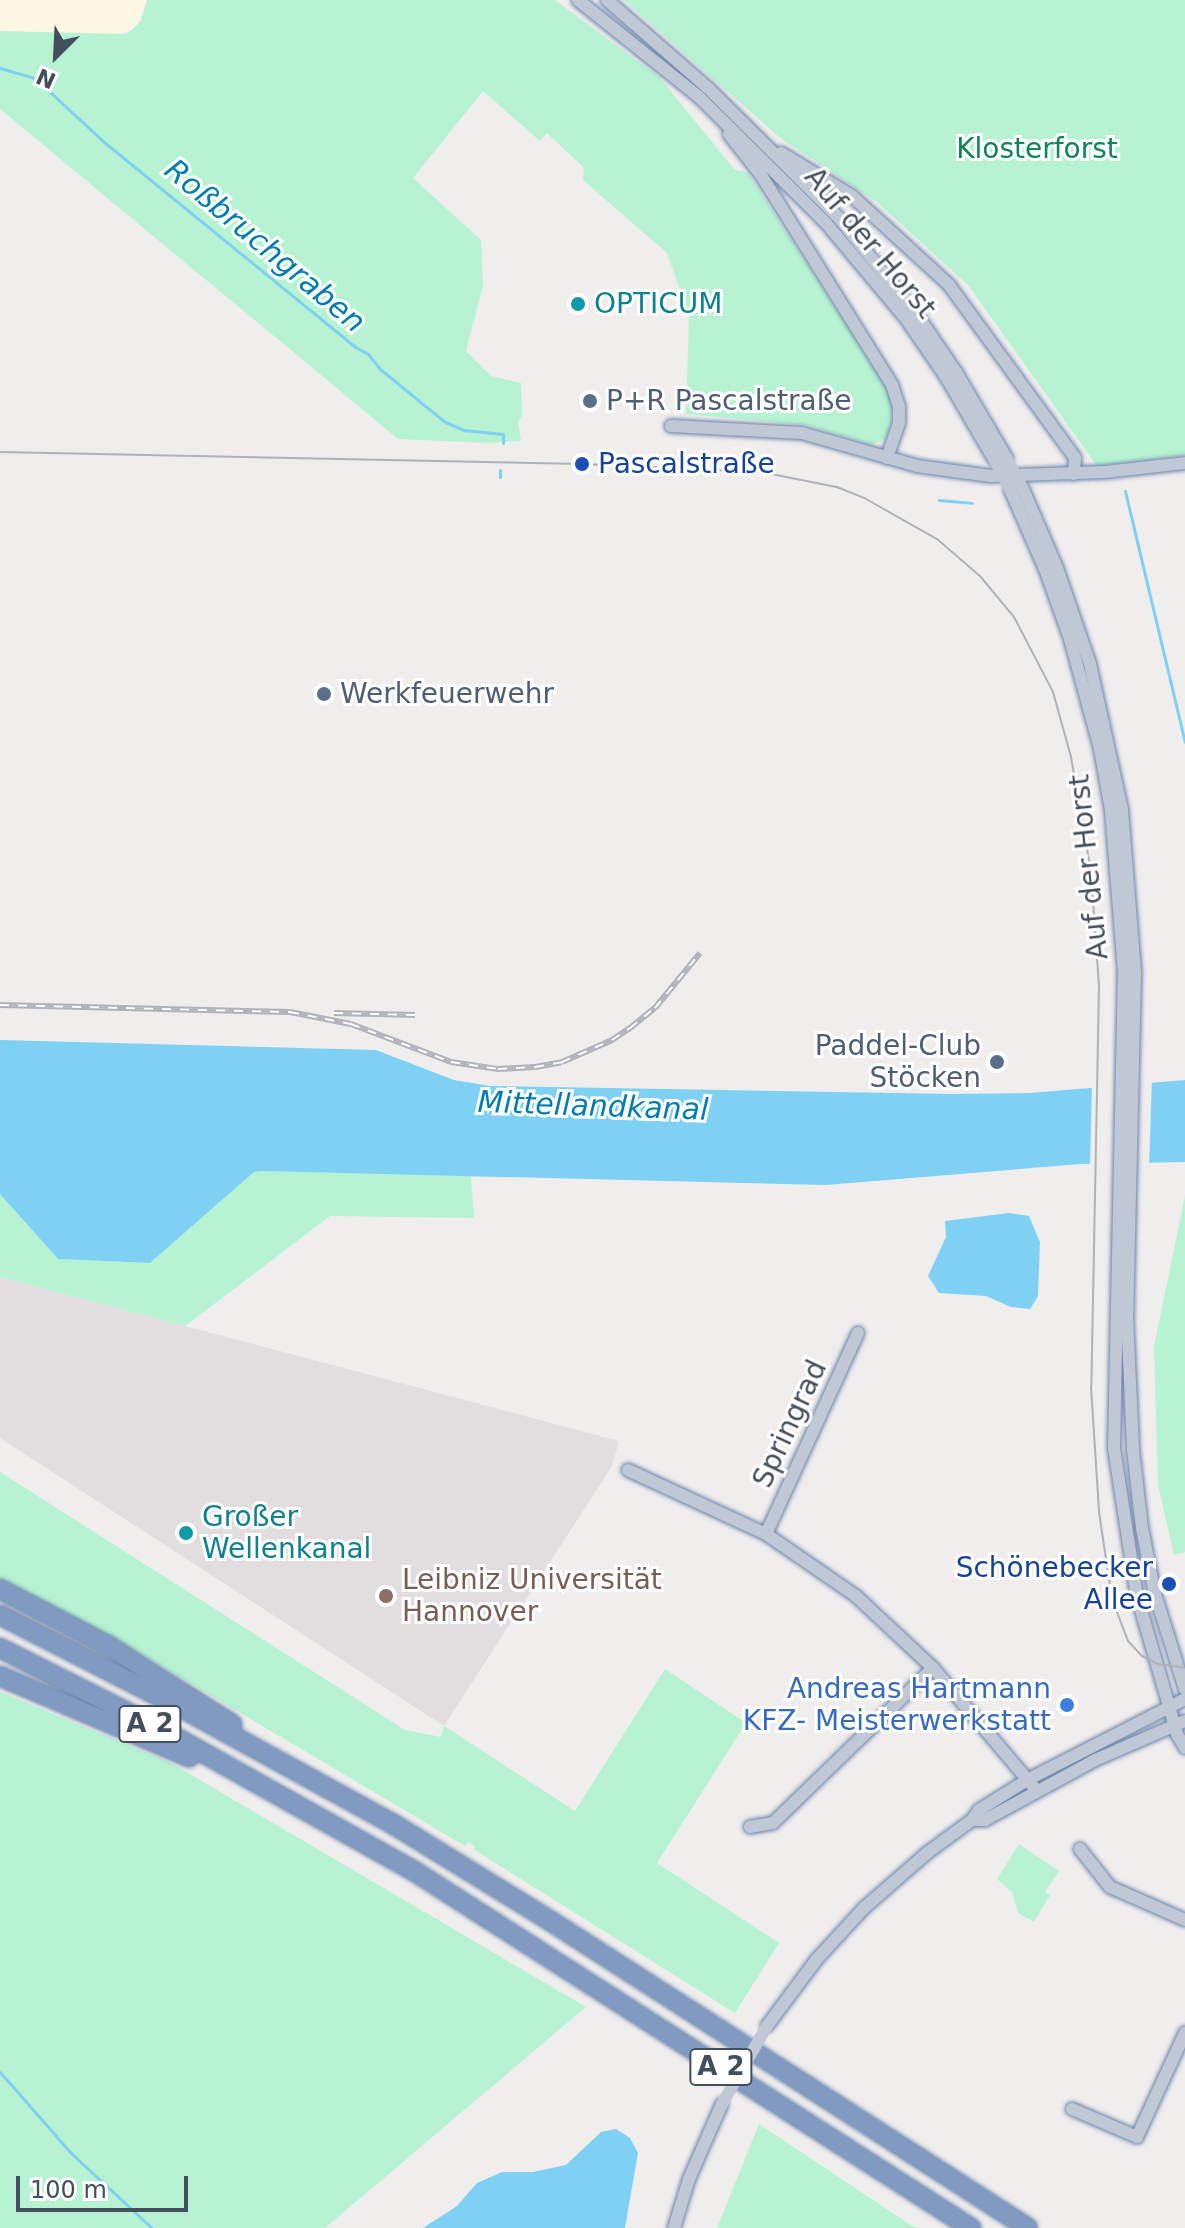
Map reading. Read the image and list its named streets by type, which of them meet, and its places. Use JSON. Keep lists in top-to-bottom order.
{
  "streets": {
    "highway": ["A 2"],
    "street": ["Auf der Horst", "Springrad"]
  },
  "water": ["Roßbruchgraben", "Mittellandkanal"],
  "parks": ["Klosterforst"],
  "places": [
    "OPTICUM",
    "P+R Pascalstraße",
    "Pascalstraße",
    "Werkfeuerwehr",
    "Paddel-Club Stöcken",
    "Großer Wellenkanal",
    "Schönebecker Allee",
    "Leibniz Universität Hannover",
    "Andreas Hartmann KFZ- Meisterwerkstatt"
  ],
  "scale_bar": "100 m",
  "north": "bottom left"
}
